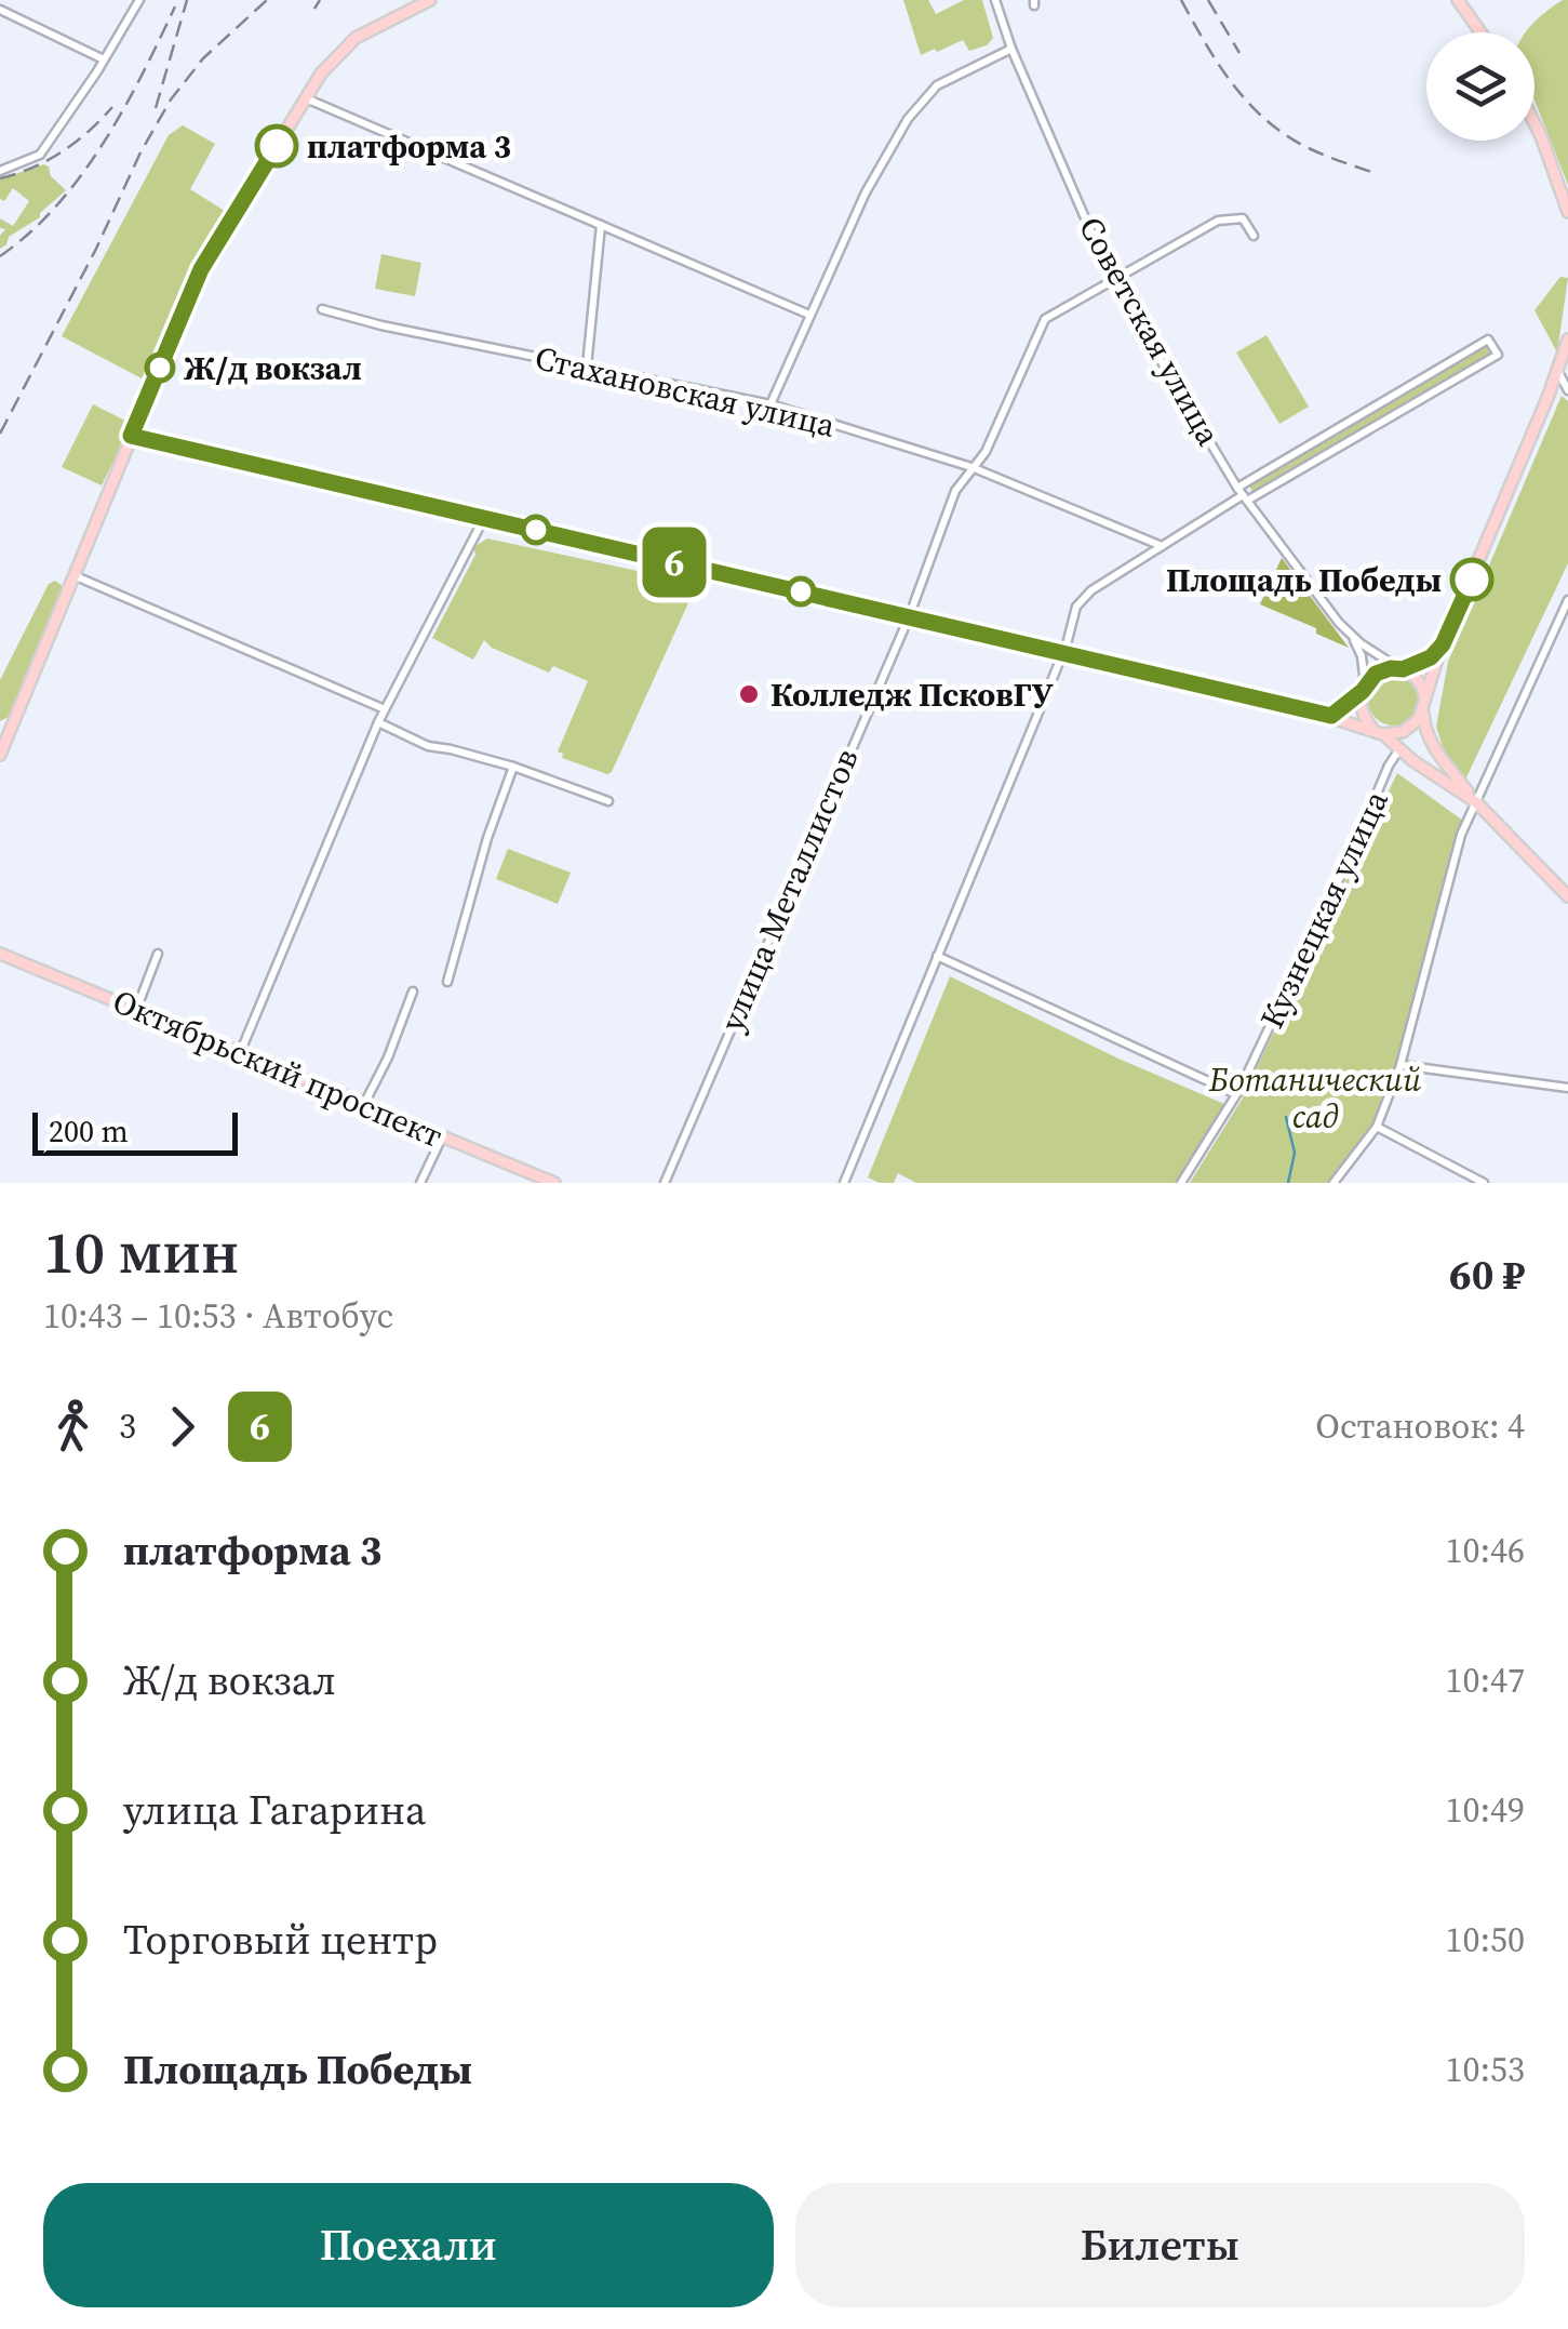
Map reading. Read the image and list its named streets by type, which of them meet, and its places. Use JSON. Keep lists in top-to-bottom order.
{
  "streets": {
    "main road": ["Октябрьский проспект"],
    "street": [
      "Советская улица",
      "Стахановская улица",
      "улица Металлистов",
      "Кузнецкая улица"
    ]
  },
  "crossings": [
    ["Советская улица", "улица Металлистов"],
    ["Стахановская улица", "улица Металлистов"]
  ],
  "parks": ["Ботанический сад"],
  "places": [
    "платформа 3",
    "Ж/д вокзал",
    "Площадь Победы",
    "Колледж ПсковГУ"
  ],
  "lines": ["bus line 6"],
  "scale_bar": "200 m",
  "page": {
    "on_map": "6",
    "scale": "200 m",
    "heading": ["10 мин", "10:43 – 10:53 · Автобус", "60 ₽"],
    "legs": ["3", "6", "Остановок: 4"],
    "list": [
      {
        "name": "платформа 3",
        "value": "10:46"
      },
      {
        "name": "Ж/д вокзал",
        "value": "10:47"
      },
      {
        "name": "улица Гагарина",
        "value": "10:49"
      },
      {
        "name": "Торговый центр",
        "value": "10:50"
      },
      {
        "name": "Площадь Победы",
        "value": "10:53"
      }
    ],
    "buttons": ["Поехали", "Билеты"]
  }
}
